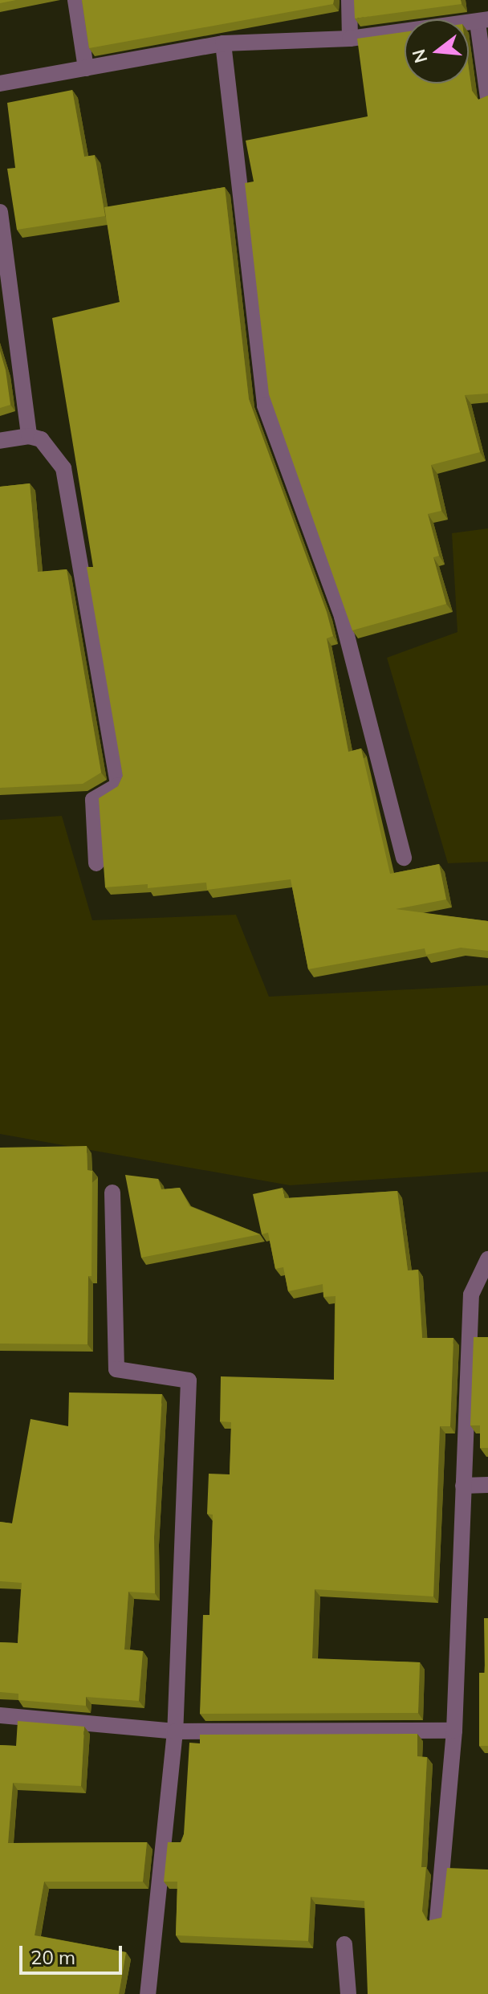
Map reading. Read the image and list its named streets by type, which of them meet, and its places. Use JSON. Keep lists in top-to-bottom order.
{
  "scale_bar": "20 m",
  "north": "left"
}
